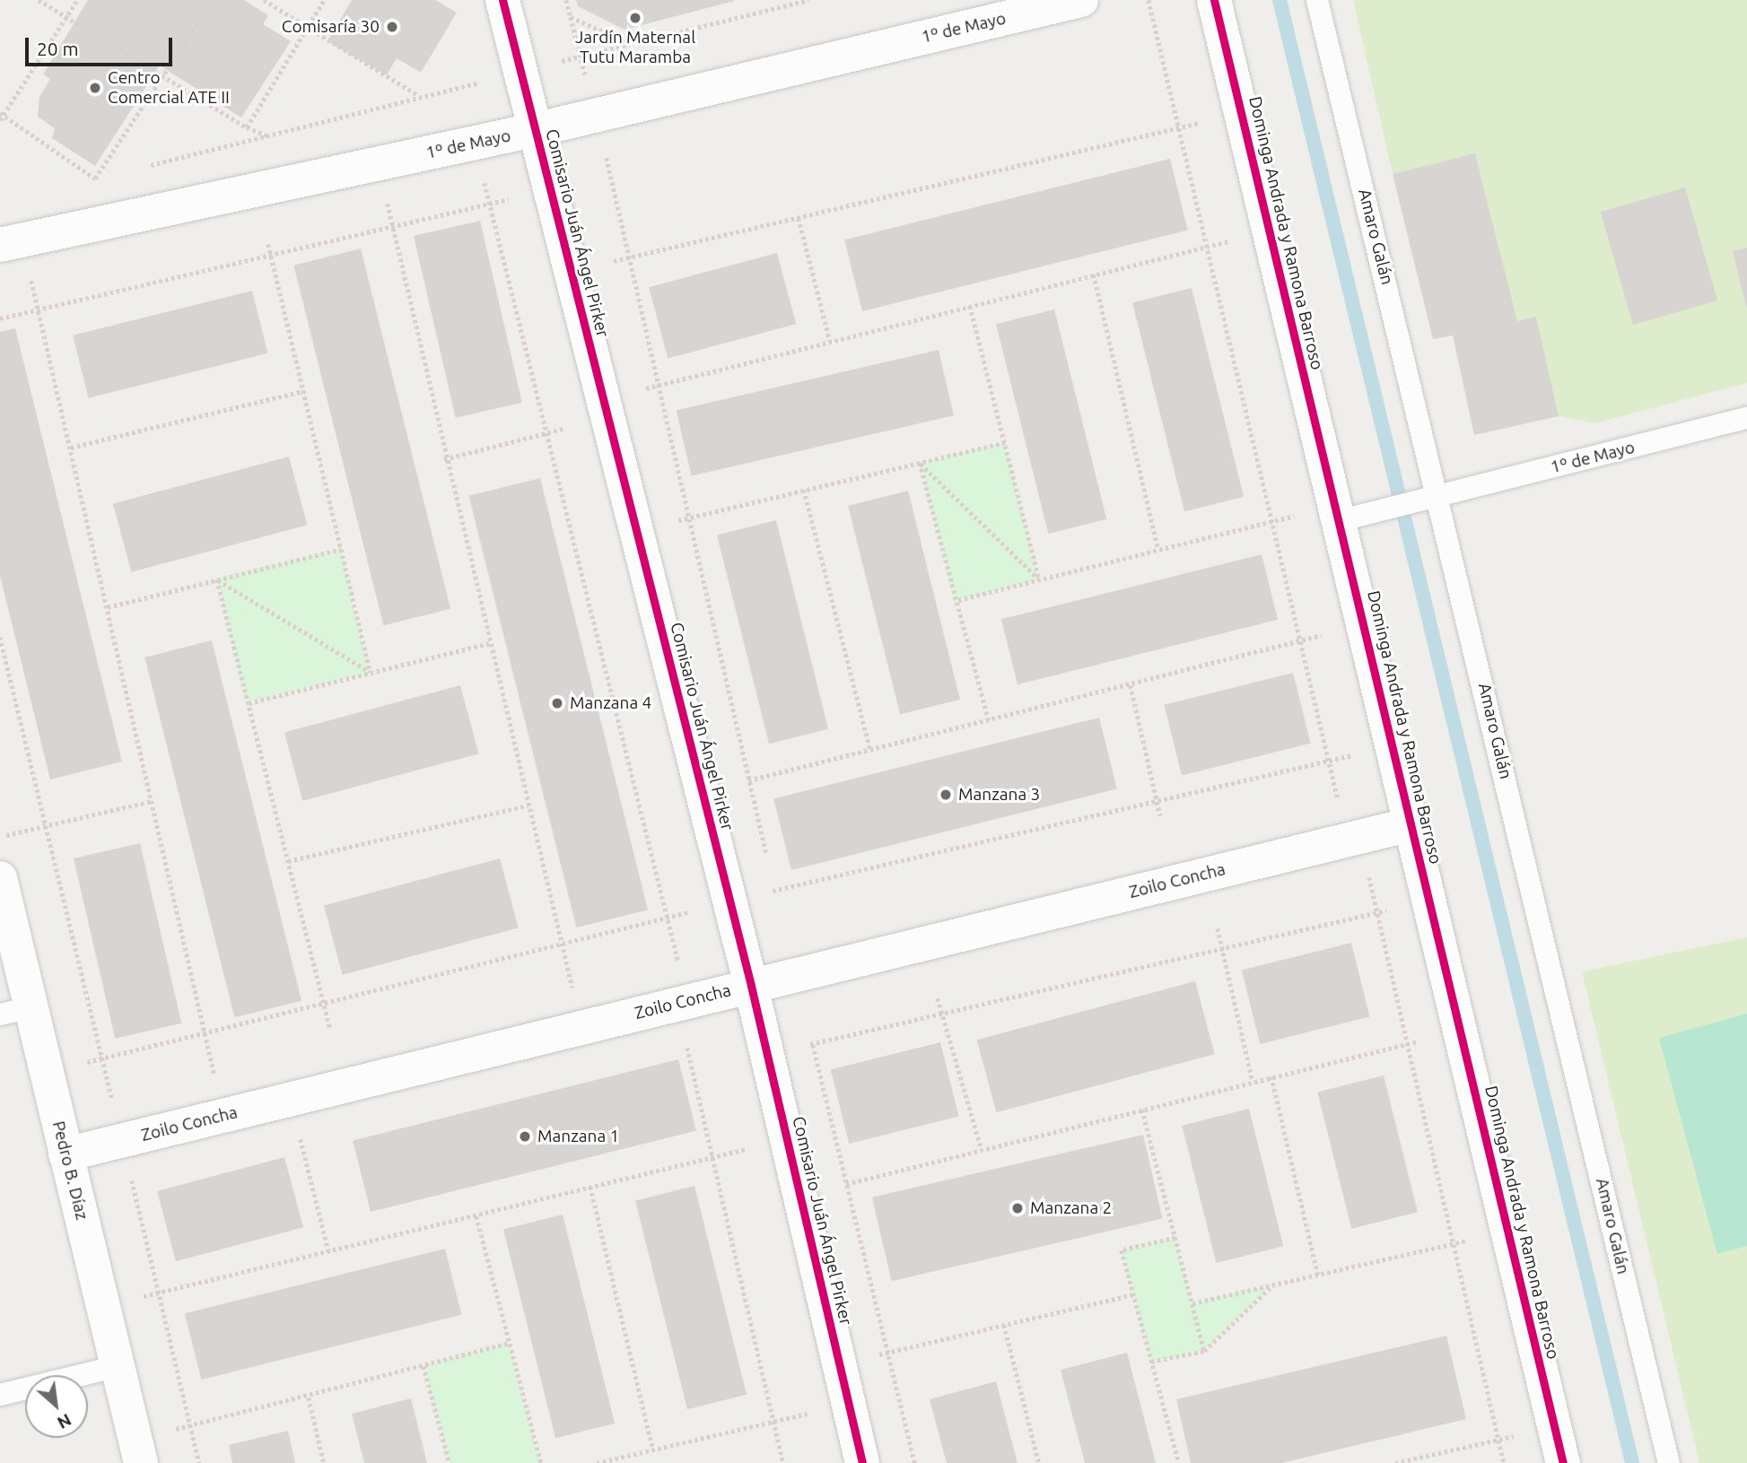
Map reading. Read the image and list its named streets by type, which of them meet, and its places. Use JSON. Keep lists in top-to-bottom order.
{
  "streets": {
    "street": [
      "1º de Mayo",
      "Comisario Juán Ángel Pirker",
      "Dominga Andrada y Ramona Barroso",
      "Zoilo Concha",
      "Pedro B. Díaz"
    ],
    "lane": ["Amaro Galán"]
  },
  "crossings": [
    ["1º de Mayo", "Comisario Juán Ángel Pirker"],
    ["1º de Mayo", "Dominga Andrada y Ramona Barroso"],
    ["1º de Mayo", "Amaro Galán"],
    ["Comisario Juán Ángel Pirker", "Zoilo Concha"],
    ["Dominga Andrada y Ramona Barroso", "Zoilo Concha"],
    ["Zoilo Concha", "Pedro B. Díaz"]
  ],
  "places": [
    "Jardín Maternal Tutu Maramba",
    "Comisaría 30",
    "Centro Comercial ATE II",
    "Manzana 4",
    "Manzana 3",
    "Manzana 1",
    "Manzana 2"
  ],
  "scale_bar": "20 m",
  "north": "bottom right"
}
